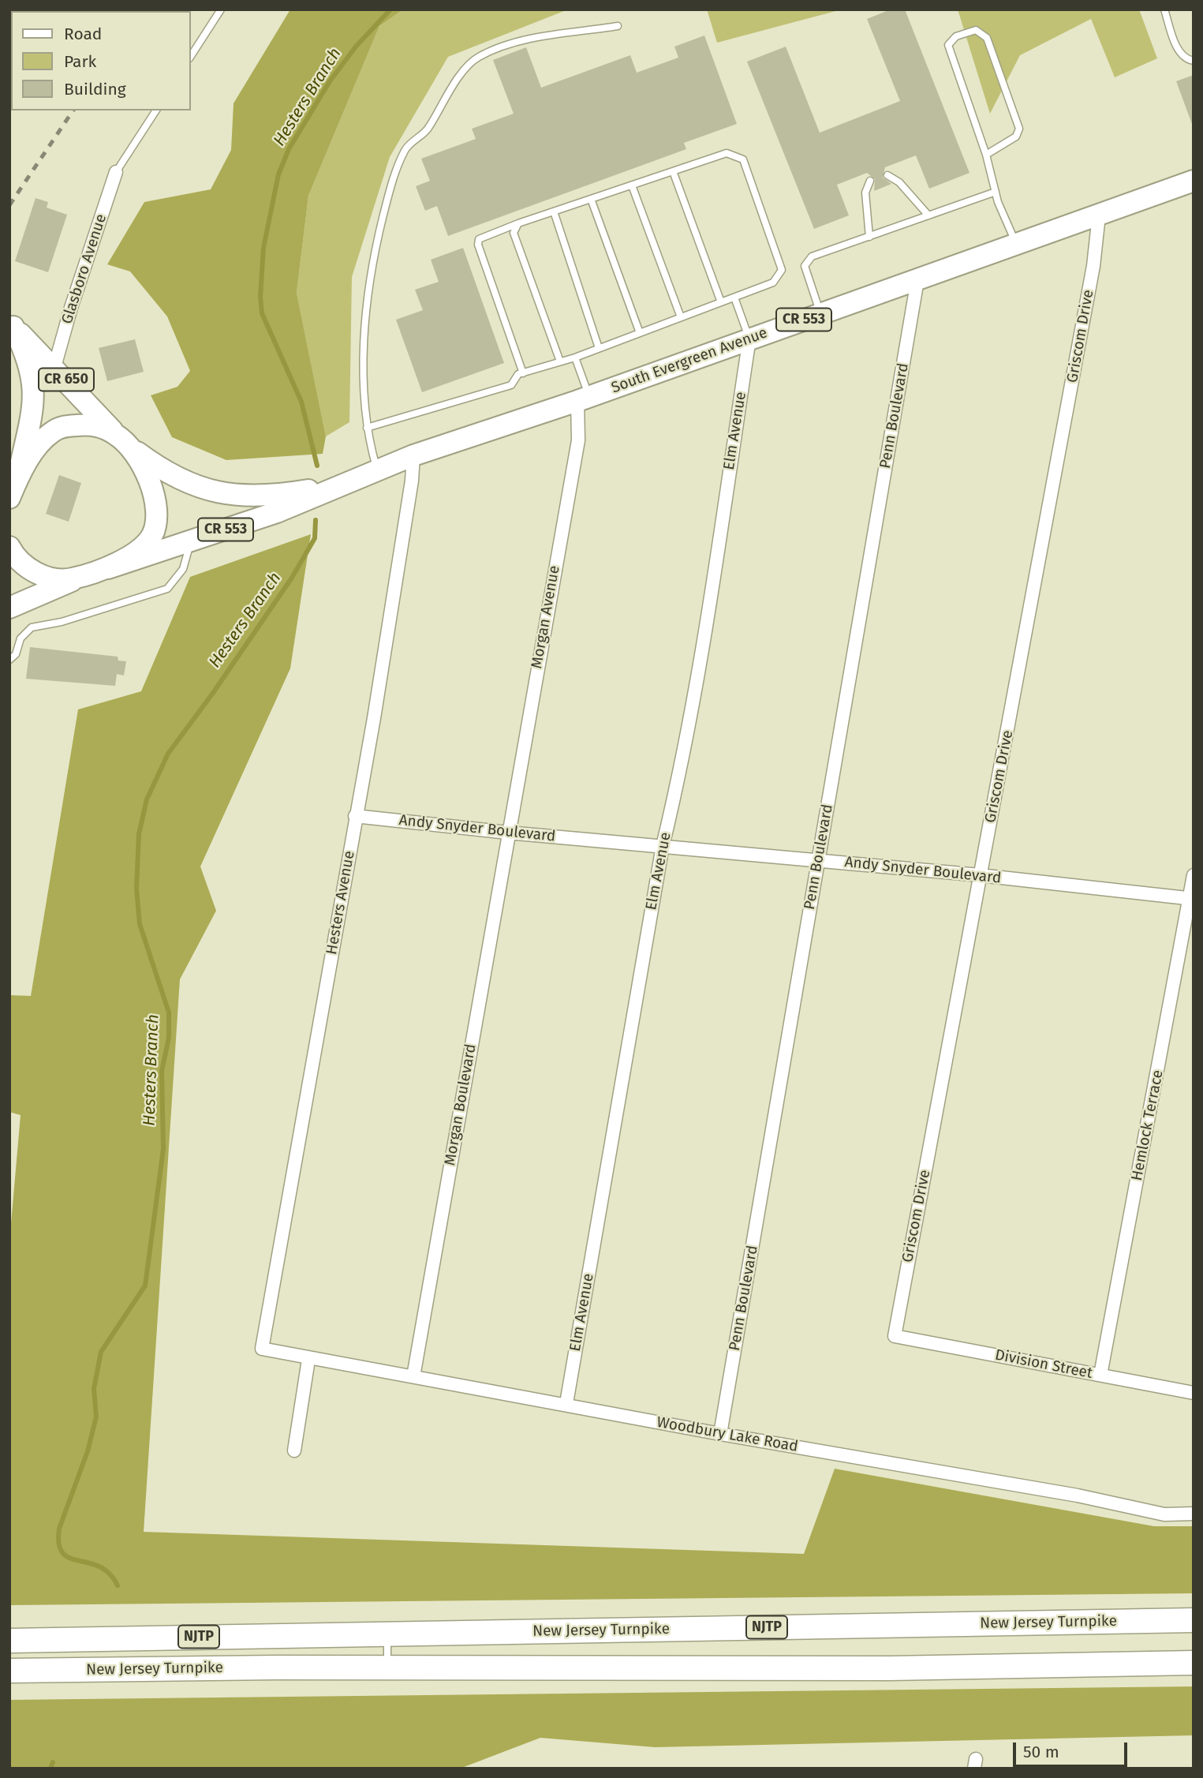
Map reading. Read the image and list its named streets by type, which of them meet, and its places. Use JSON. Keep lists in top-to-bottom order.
{
  "streets": {
    "highway": ["New Jersey Turnpike", "NJTP"],
    "main road": ["CR 553", "South Evergreen Avenue", "CR 650"],
    "street": [
      "Glasboro Avenue",
      "Griscom Drive",
      "Penn Boulevard",
      "Elm Avenue",
      "Morgan Avenue",
      "Andy Snyder Boulevard",
      "Hesters Avenue",
      "Morgan Boulevard",
      "Hemlock Terrace",
      "Division Street",
      "Woodbury Lake Road"
    ]
  },
  "crossings": [
    ["Glasboro Avenue", "South Evergreen Avenue"],
    ["Griscom Drive", "South Evergreen Avenue"],
    ["Griscom Drive", "Andy Snyder Boulevard"],
    ["Griscom Drive", "Division Street"],
    ["South Evergreen Avenue", "Penn Boulevard"],
    ["South Evergreen Avenue", "Elm Avenue"],
    ["South Evergreen Avenue", "Morgan Avenue"],
    ["South Evergreen Avenue", "Hesters Avenue"],
    ["Penn Boulevard", "Andy Snyder Boulevard"],
    ["Penn Boulevard", "Woodbury Lake Road"],
    ["Elm Avenue", "Andy Snyder Boulevard"],
    ["Elm Avenue", "Woodbury Lake Road"],
    ["Morgan Avenue", "Andy Snyder Boulevard"],
    ["Morgan Avenue", "Morgan Boulevard"],
    ["Andy Snyder Boulevard", "Hesters Avenue"],
    ["Andy Snyder Boulevard", "Morgan Boulevard"],
    ["Andy Snyder Boulevard", "Hemlock Terrace"],
    ["Hesters Avenue", "Woodbury Lake Road"],
    ["Morgan Boulevard", "Woodbury Lake Road"],
    ["Hemlock Terrace", "Division Street"]
  ],
  "water": ["Hesters Branch"],
  "legend": ["Road", "Park", "Building"],
  "scale_bar": "50 m"
}
